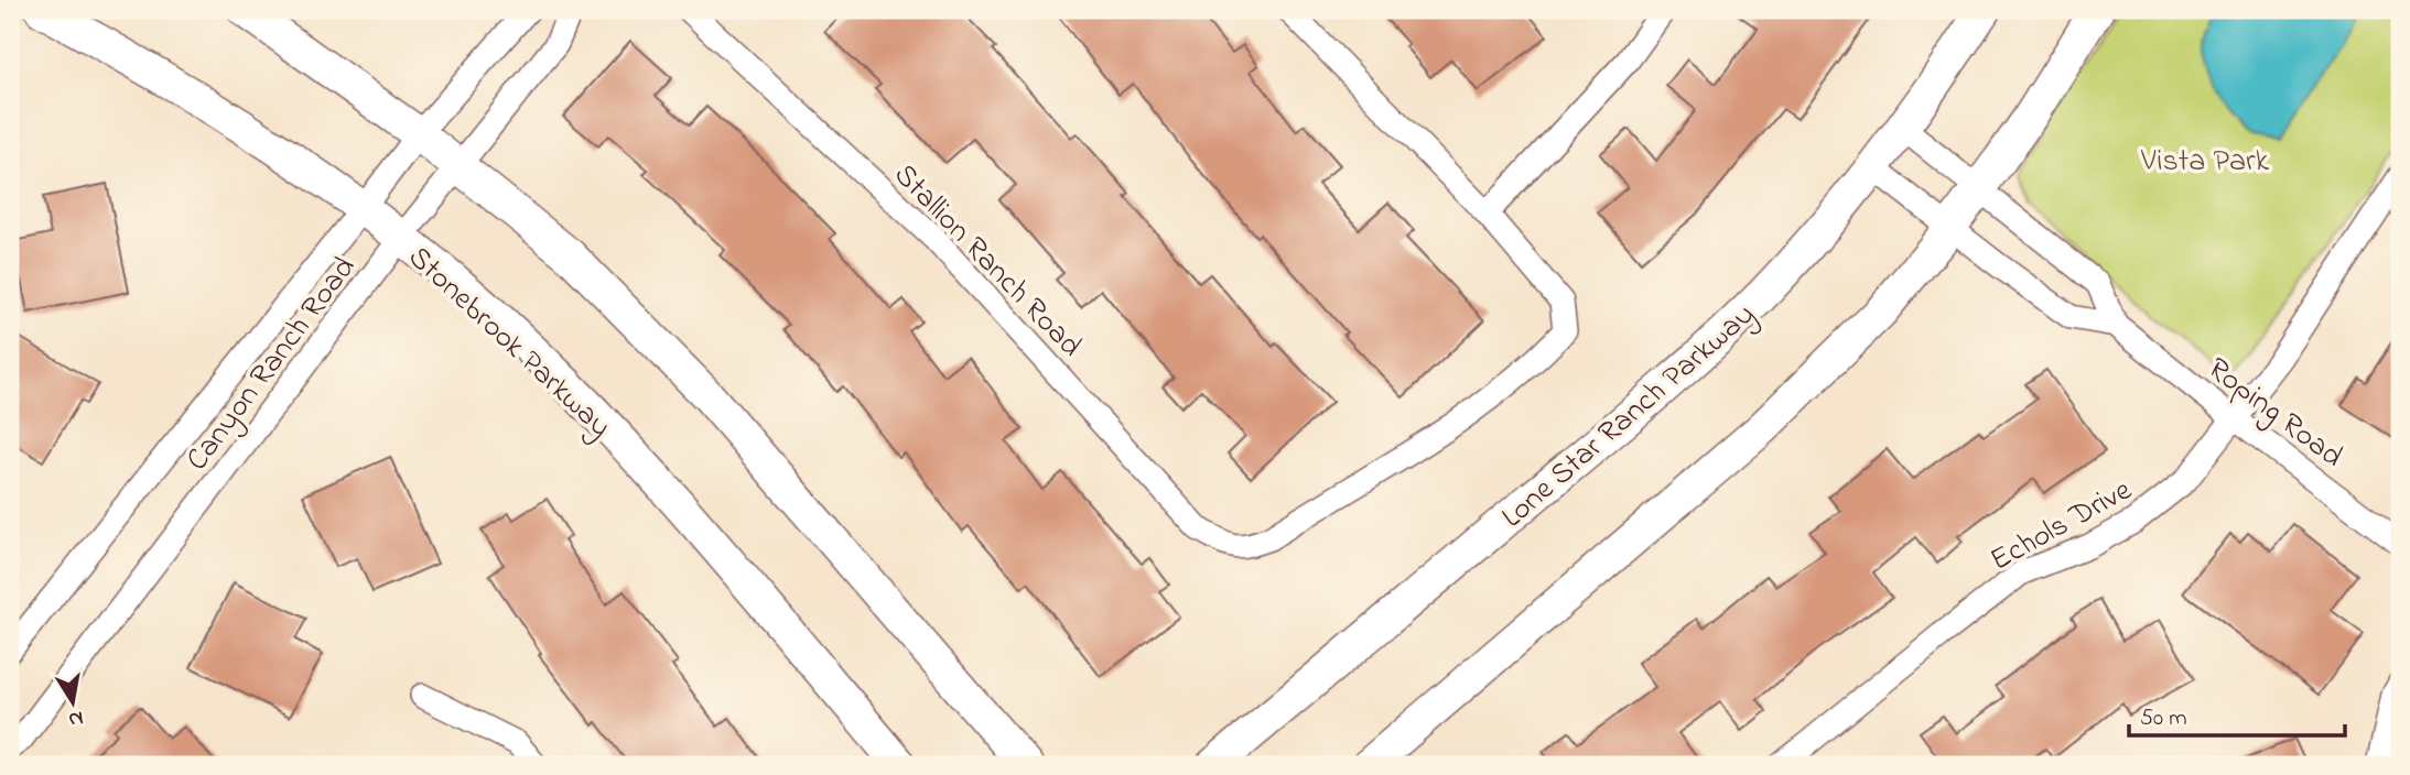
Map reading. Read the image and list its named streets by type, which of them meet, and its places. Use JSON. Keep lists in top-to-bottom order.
{
  "streets": {
    "main road": ["Stonebrook Parkway", "Lone Star Ranch Parkway"],
    "street": [
      "Stallion Ranch Road",
      "Canyon Ranch Road",
      "Roping Road",
      "Echols Drive"
    ]
  },
  "crossings": [
    ["Stonebrook Parkway", "Canyon Ranch Road"],
    ["Roping Road", "Lone Star Ranch Parkway"],
    ["Roping Road", "Echols Drive"]
  ],
  "parks": ["Vista Park"],
  "scale_bar": "50 m",
  "north": "bottom"
}
